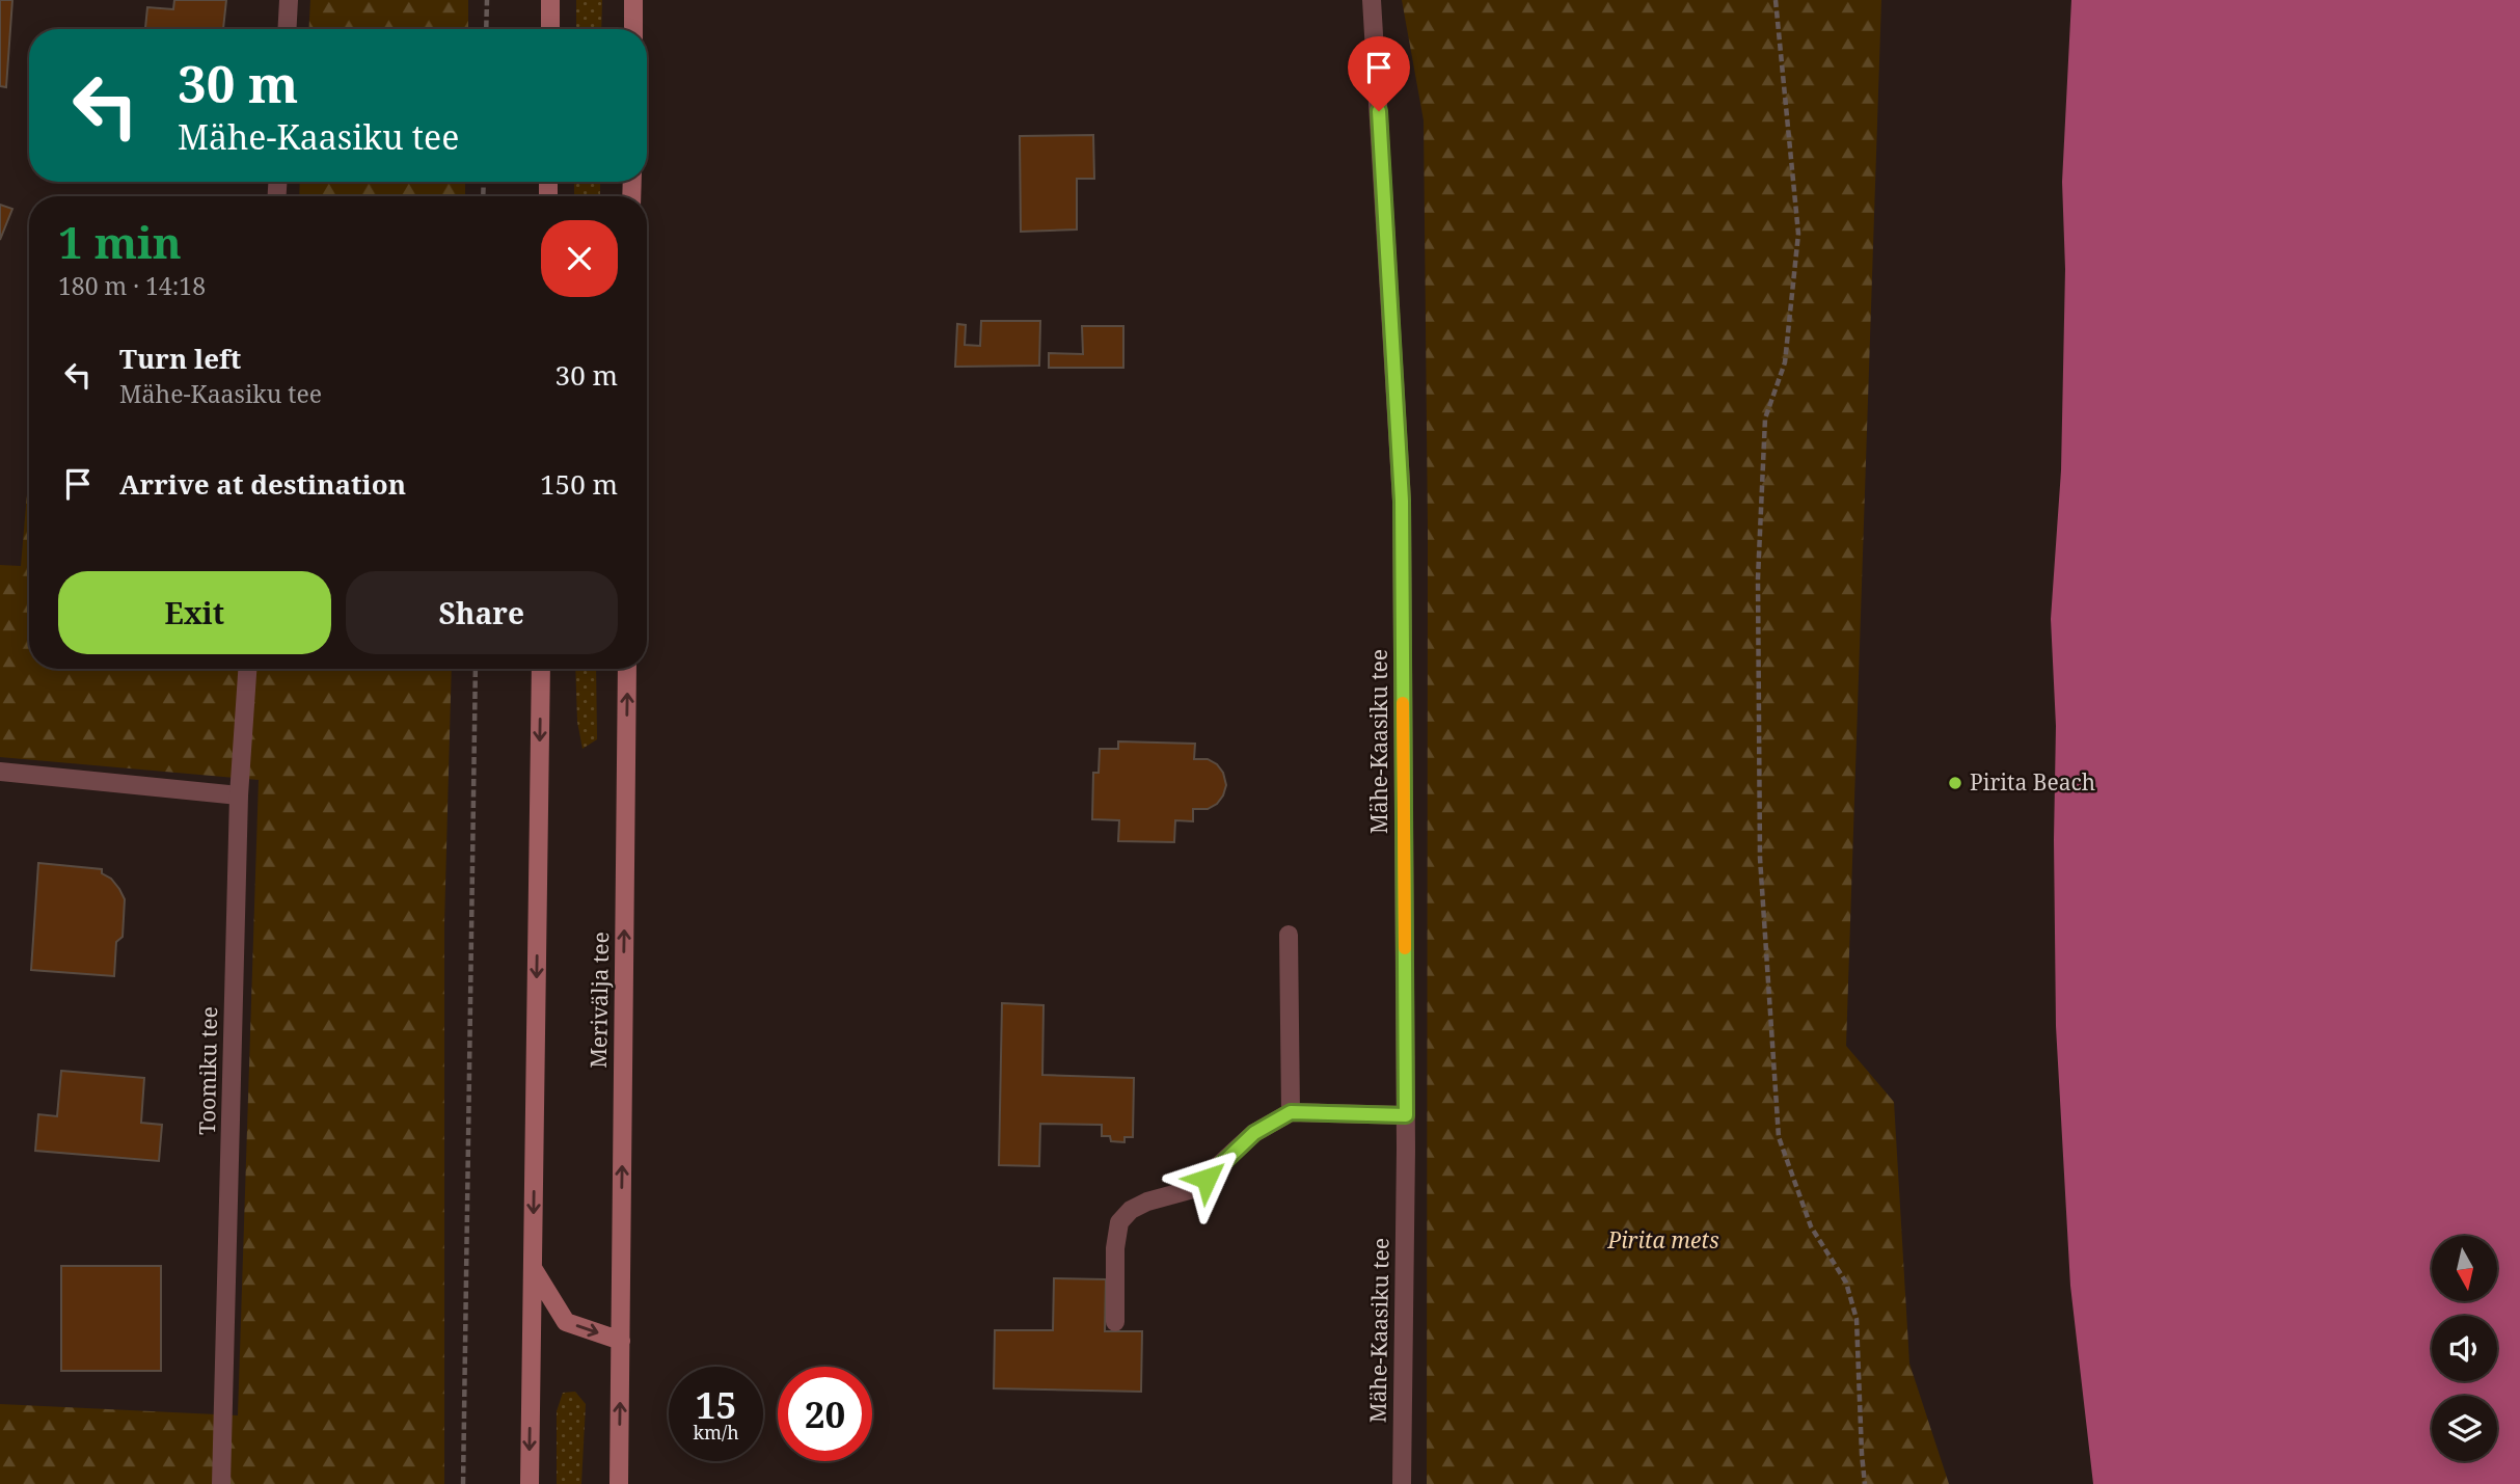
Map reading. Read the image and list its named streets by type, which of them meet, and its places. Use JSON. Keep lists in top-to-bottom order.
{
  "streets": {
    "main road": ["Merivälja tee"],
    "street": ["Mähe-Kaasiku tee", "Toomiku tee"]
  },
  "parks": ["Pirita mets"],
  "places": ["Pirita Beach"],
  "north": "bottom",
  "page": {
    "turn": ["30 m", "Mähe-Kaasiku tee"],
    "heading": ["1 min", "180 m · 14:18"],
    "list": [
      {
        "name": "Turn left",
        "note": "Mähe-Kaasiku tee",
        "value": "30 m"
      },
      {
        "name": "Arrive at destination",
        "value": "150 m"
      }
    ],
    "buttons": ["Exit", "Share"],
    "speed": "15 km/h",
    "limit": "20"
  }
}
